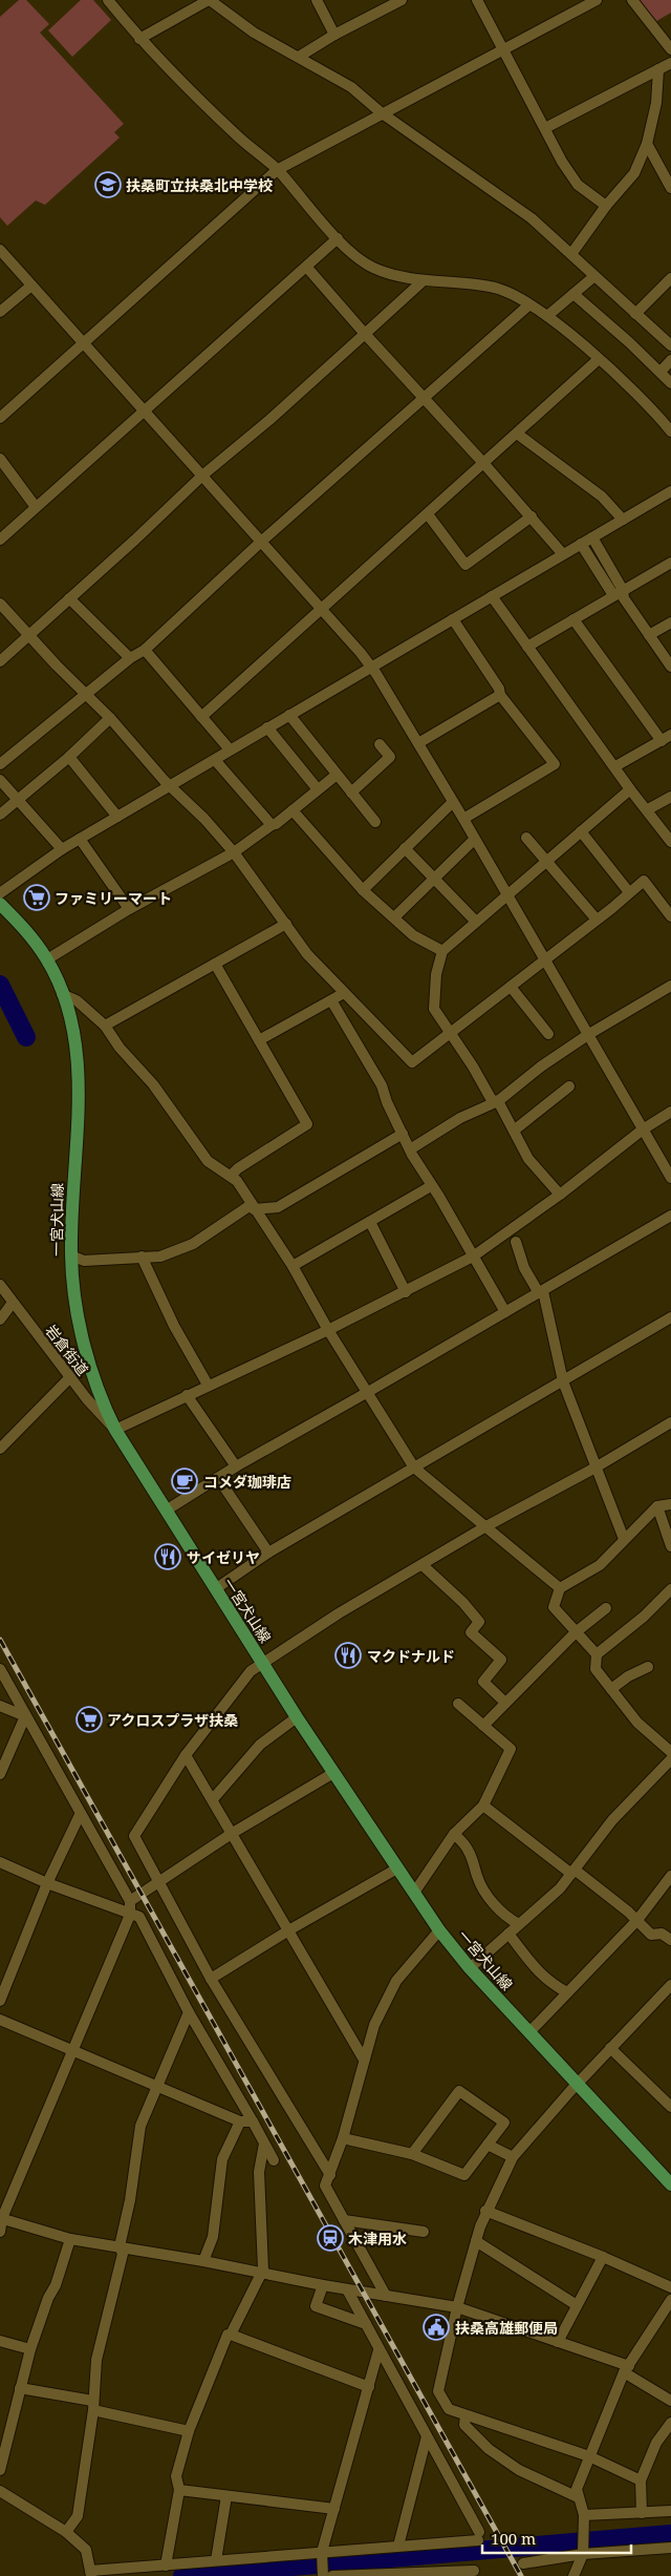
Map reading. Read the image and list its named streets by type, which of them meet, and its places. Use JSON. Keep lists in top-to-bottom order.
{
  "streets": {
    "main road": ["一宮犬山線"],
    "street": ["岩倉街道"]
  },
  "crossings": [
    ["一宮犬山線", "岩倉街道"]
  ],
  "places": {
    "school or university": ["扶桑町立扶桑北中学校"],
    "supermarket": ["ファミリーマート", "アクロスプラザ扶桑"],
    "cafe": ["コメダ珈琲店"],
    "restaurant": ["サイゼリヤ", "マクドナルド"],
    "station": ["木津用水"],
    "public building": ["扶桑高雄郵便局"]
  },
  "scale_bar": "100 m"
}
